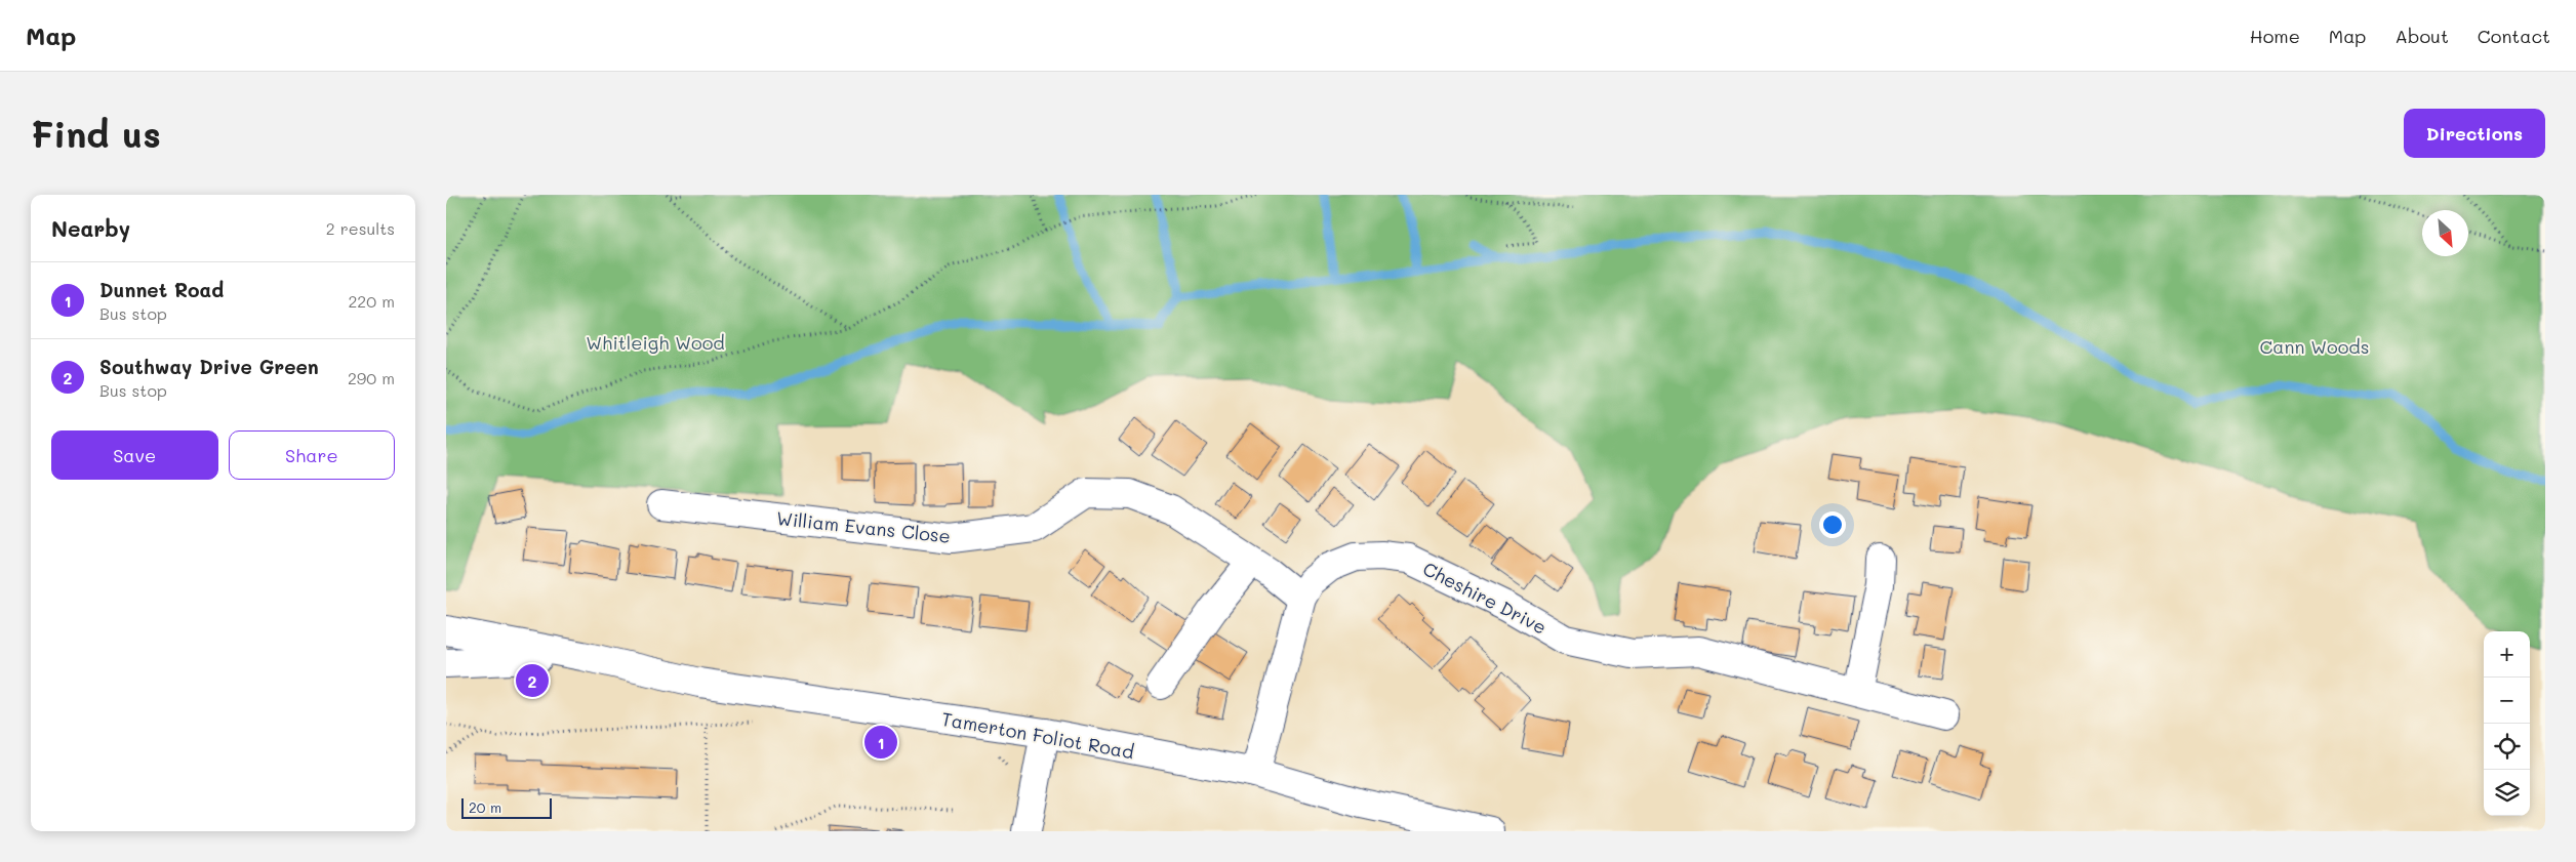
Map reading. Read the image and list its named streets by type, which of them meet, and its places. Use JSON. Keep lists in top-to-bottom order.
{
  "streets": {
    "street": ["William Evans Close", "Cheshire Drive", "Tamerton Foliot Road"]
  },
  "crossings": [
    ["William Evans Close", "Cheshire Drive"],
    ["Cheshire Drive", "Tamerton Foliot Road"]
  ],
  "parks": ["Whitleigh Wood", "Cann Woods"],
  "scale_bar": "20 m",
  "north": "bottom right",
  "page": {
    "header": "Map",
    "nav": [
      "Home",
      "Map",
      "About",
      "Contact"
    ],
    "buttons": [
      "Directions",
      ["Save", "Share"]
    ],
    "title": "Find us",
    "heading": ["Nearby", "2 results"],
    "list": [
      {
        "mark": "1",
        "name": "Dunnet Road",
        "note": "Bus stop",
        "value": "220 m"
      },
      {
        "mark": "2",
        "name": "Southway Drive Green",
        "note": "Bus stop",
        "value": "290 m"
      }
    ],
    "map_buttons": ["+", "−"],
    "pins": ["2", "1"],
    "scale": "20 m"
  }
}
